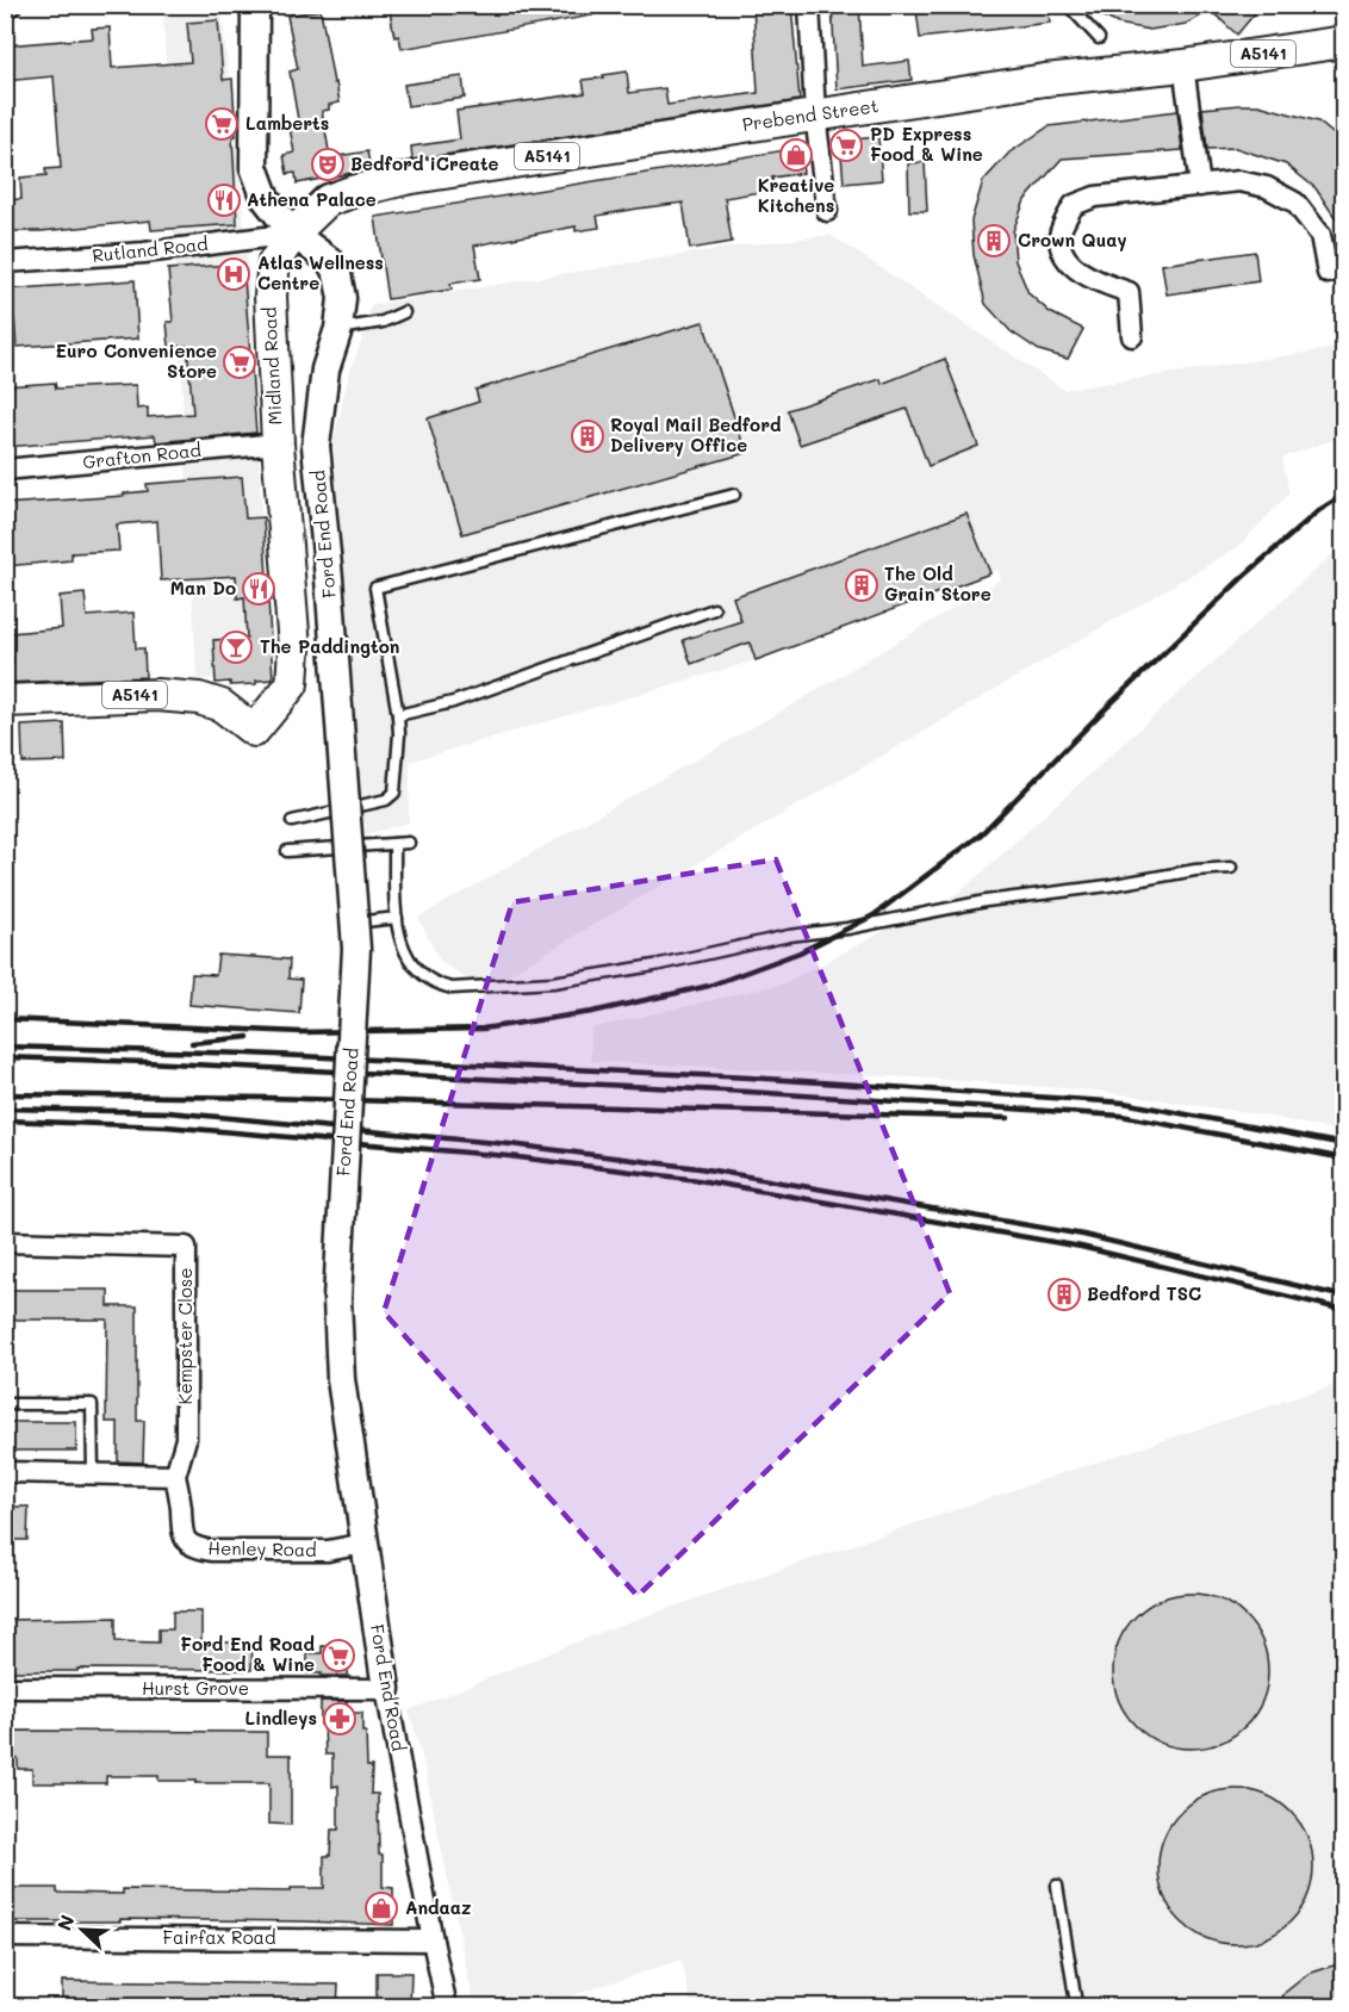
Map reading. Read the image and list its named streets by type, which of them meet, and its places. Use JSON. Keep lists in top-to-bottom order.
{
  "streets": {
    "main road": ["A5141", "Prebend Street", "Midland Road"],
    "street": [
      "Rutland Road",
      "Grafton Road",
      "Ford End Road",
      "Kempster Close",
      "Henley Road",
      "Hurst Grove",
      "Fairfax Road"
    ]
  },
  "crossings": [
    ["Prebend Street", "Rutland Road"],
    ["Prebend Street", "Midland Road"],
    ["Prebend Street", "Ford End Road"],
    ["Rutland Road", "Midland Road"],
    ["Rutland Road", "Ford End Road"],
    ["Midland Road", "Grafton Road"],
    ["Midland Road", "Ford End Road"],
    ["Ford End Road", "Henley Road"],
    ["Ford End Road", "Hurst Grove"],
    ["Ford End Road", "Fairfax Road"],
    ["Kempster Close", "Henley Road"]
  ],
  "places": {
    "supermarket": [
      "Lamberts",
      "PD Express Food & Wine",
      "Euro Convenience Store",
      "Ford End Road Food & Wine"
    ],
    "shop": ["Kreative Kitchens", "Andaaz"],
    "theatre": ["Bedford iCreate"],
    "restaurant": ["Athena Palace", "Man Do"],
    "building": [
      "Crown Quay",
      "Royal Mail Bedford Delivery Office",
      "The Old Grain Store",
      "Bedford TSC"
    ],
    "hospital": ["Atlas Wellness Centre"],
    "bar": ["The Paddington"],
    "pharmacy": ["Lindleys"]
  },
  "north": "top left"
}
